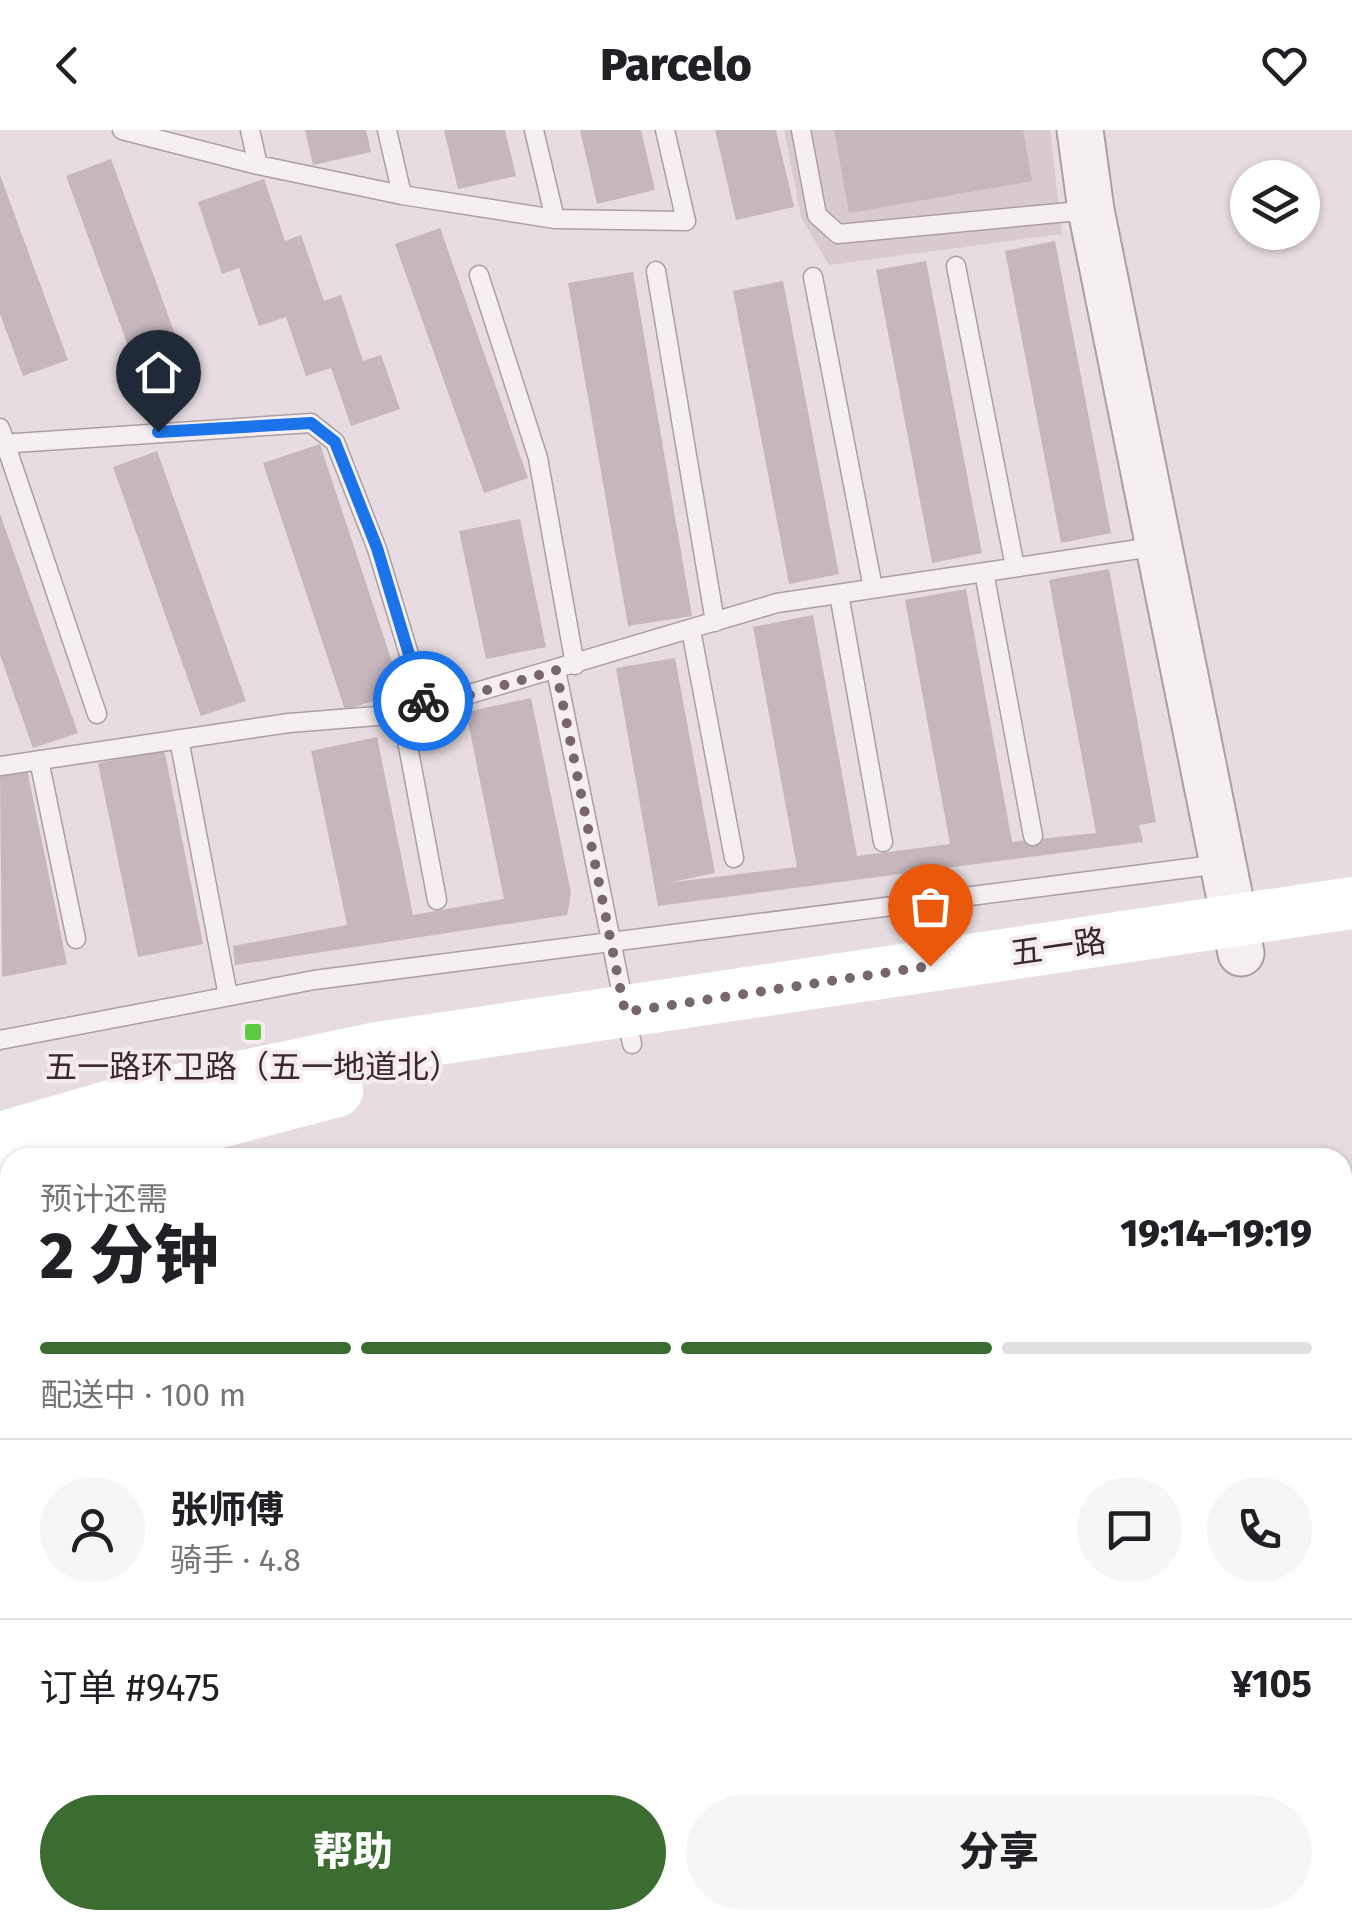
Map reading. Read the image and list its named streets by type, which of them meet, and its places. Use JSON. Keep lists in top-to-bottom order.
{
  "streets": {
    "main road": ["五一路"]
  },
  "places": {
    "transit": ["五一路环卫路（五一地道北）"]
  },
  "page": {
    "header": "Parcelo",
    "heading": ["2 分钟", "预计还需", "19:14–19:19"],
    "panel": [
      "张师傅",
      "骑手 · 4.8",
      "订单 #9475",
      "¥105"
    ],
    "bar": "配送中 · 100 m",
    "buttons": ["帮助", "分享"]
  }
}
